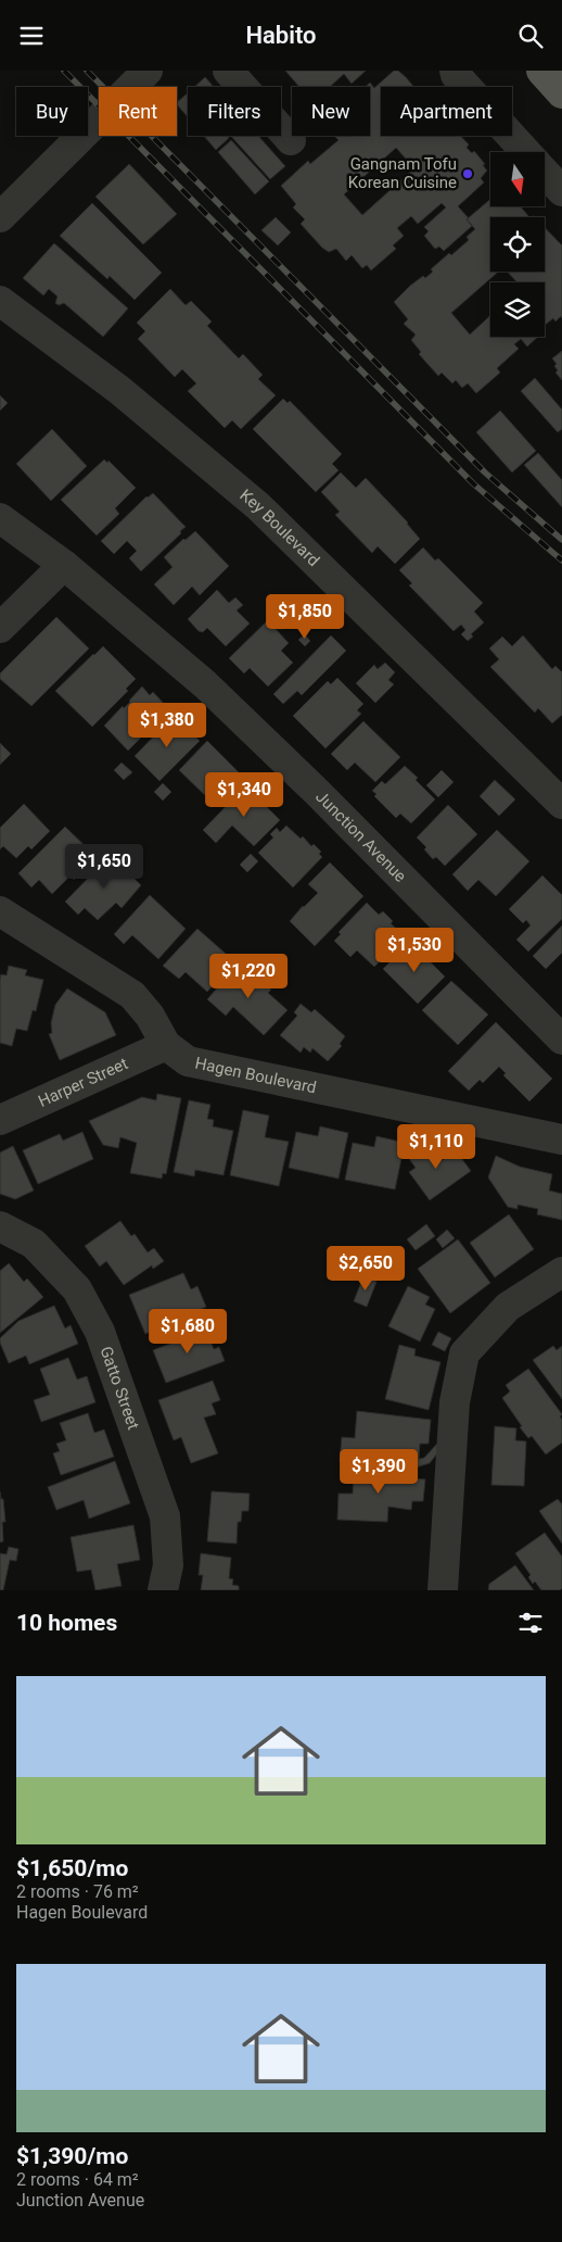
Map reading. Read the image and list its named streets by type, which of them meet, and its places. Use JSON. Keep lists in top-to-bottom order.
{
  "streets": {
    "street": [
      "Key Boulevard",
      "Junction Avenue",
      "Hagen Boulevard",
      "Harper Street",
      "Gatto Street"
    ]
  },
  "crossings": [
    ["Hagen Boulevard", "Harper Street"]
  ],
  "places": ["Gangnam Tofu Korean Cuisine"],
  "north": "bottom",
  "page": {
    "header": "Habito",
    "chip": [
      "Buy",
      "Rent",
      "Filters",
      "New",
      "Apartment"
    ],
    "price": [
      "$1,850",
      "$1,380",
      "$1,340",
      "$1,650",
      "$1,530",
      "$1,220",
      "$1,110",
      "$2,650",
      "$1,680",
      "$1,390"
    ],
    "heading": "10 homes",
    "list": [
      {
        "name": "$1,650/mo",
        "note": "2 rooms · 76 m² · Hagen Boulevard"
      },
      {
        "name": "$1,390/mo",
        "note": "2 rooms · 64 m² · Junction Avenue"
      }
    ]
  }
}
